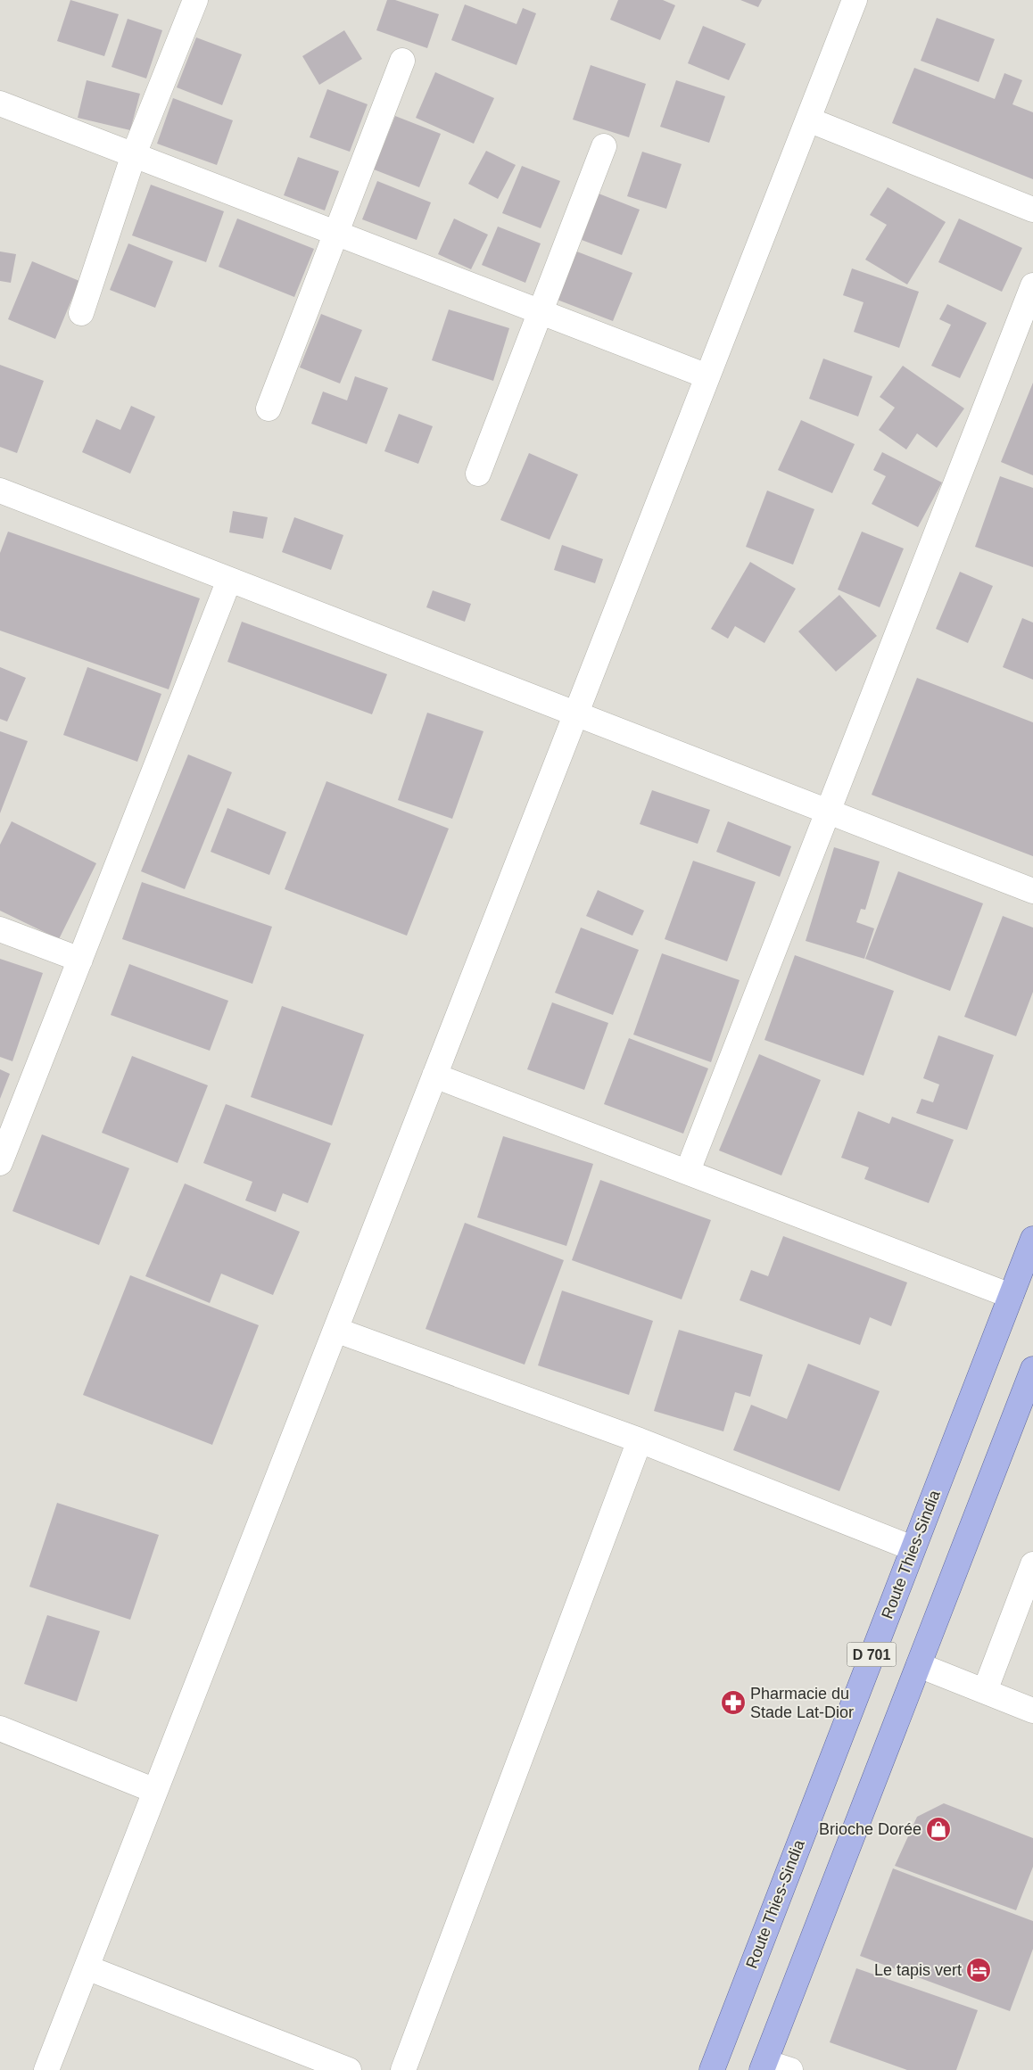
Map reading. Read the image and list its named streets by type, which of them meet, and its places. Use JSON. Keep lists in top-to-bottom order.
{
  "streets": {
    "main road": ["Route Thies-Sindia", "D 701"]
  },
  "places": {
    "pharmacy": ["Pharmacie du Stade Lat-Dior"],
    "shop": ["Brioche Dorée"],
    "hotel": ["Le tapis vert"]
  }
}
